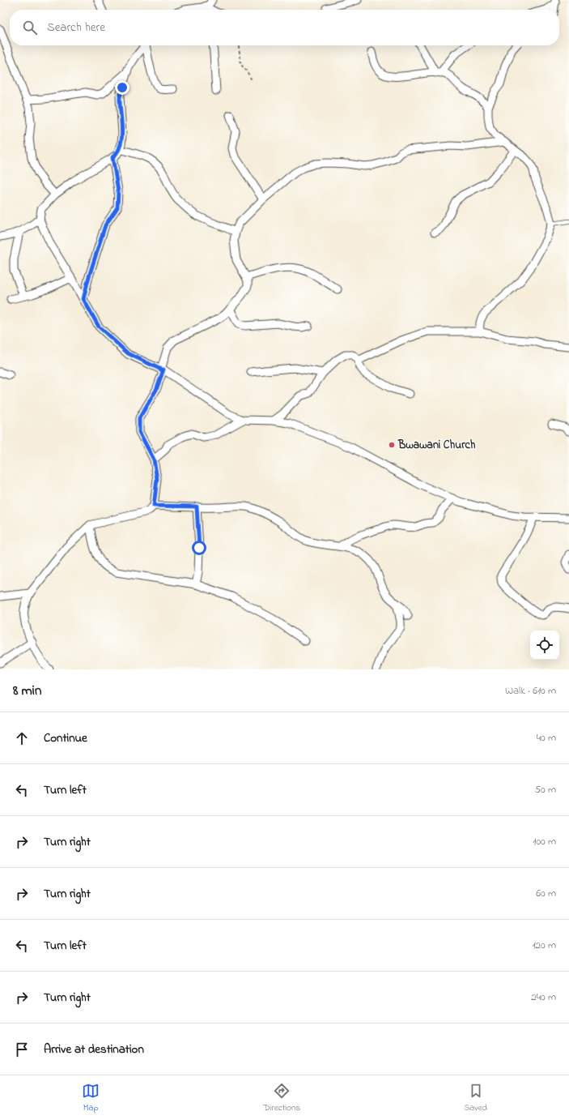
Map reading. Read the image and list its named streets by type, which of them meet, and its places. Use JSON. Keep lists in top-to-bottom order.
{
  "places": ["Bwawani Church"],
  "page": {
    "search": "Search here",
    "heading": ["8 min", "Walk · 610 m"],
    "list": [
      ["Continue", "40 m"],
      ["Turn left", "50 m"],
      ["Turn right", "100 m"],
      ["Turn right", "60 m"],
      ["Turn left", "120 m"],
      ["Turn right", "240 m"],
      "Arrive at destination"
    ],
    "nav": ["Map", "Directions", "Saved"]
  }
}
